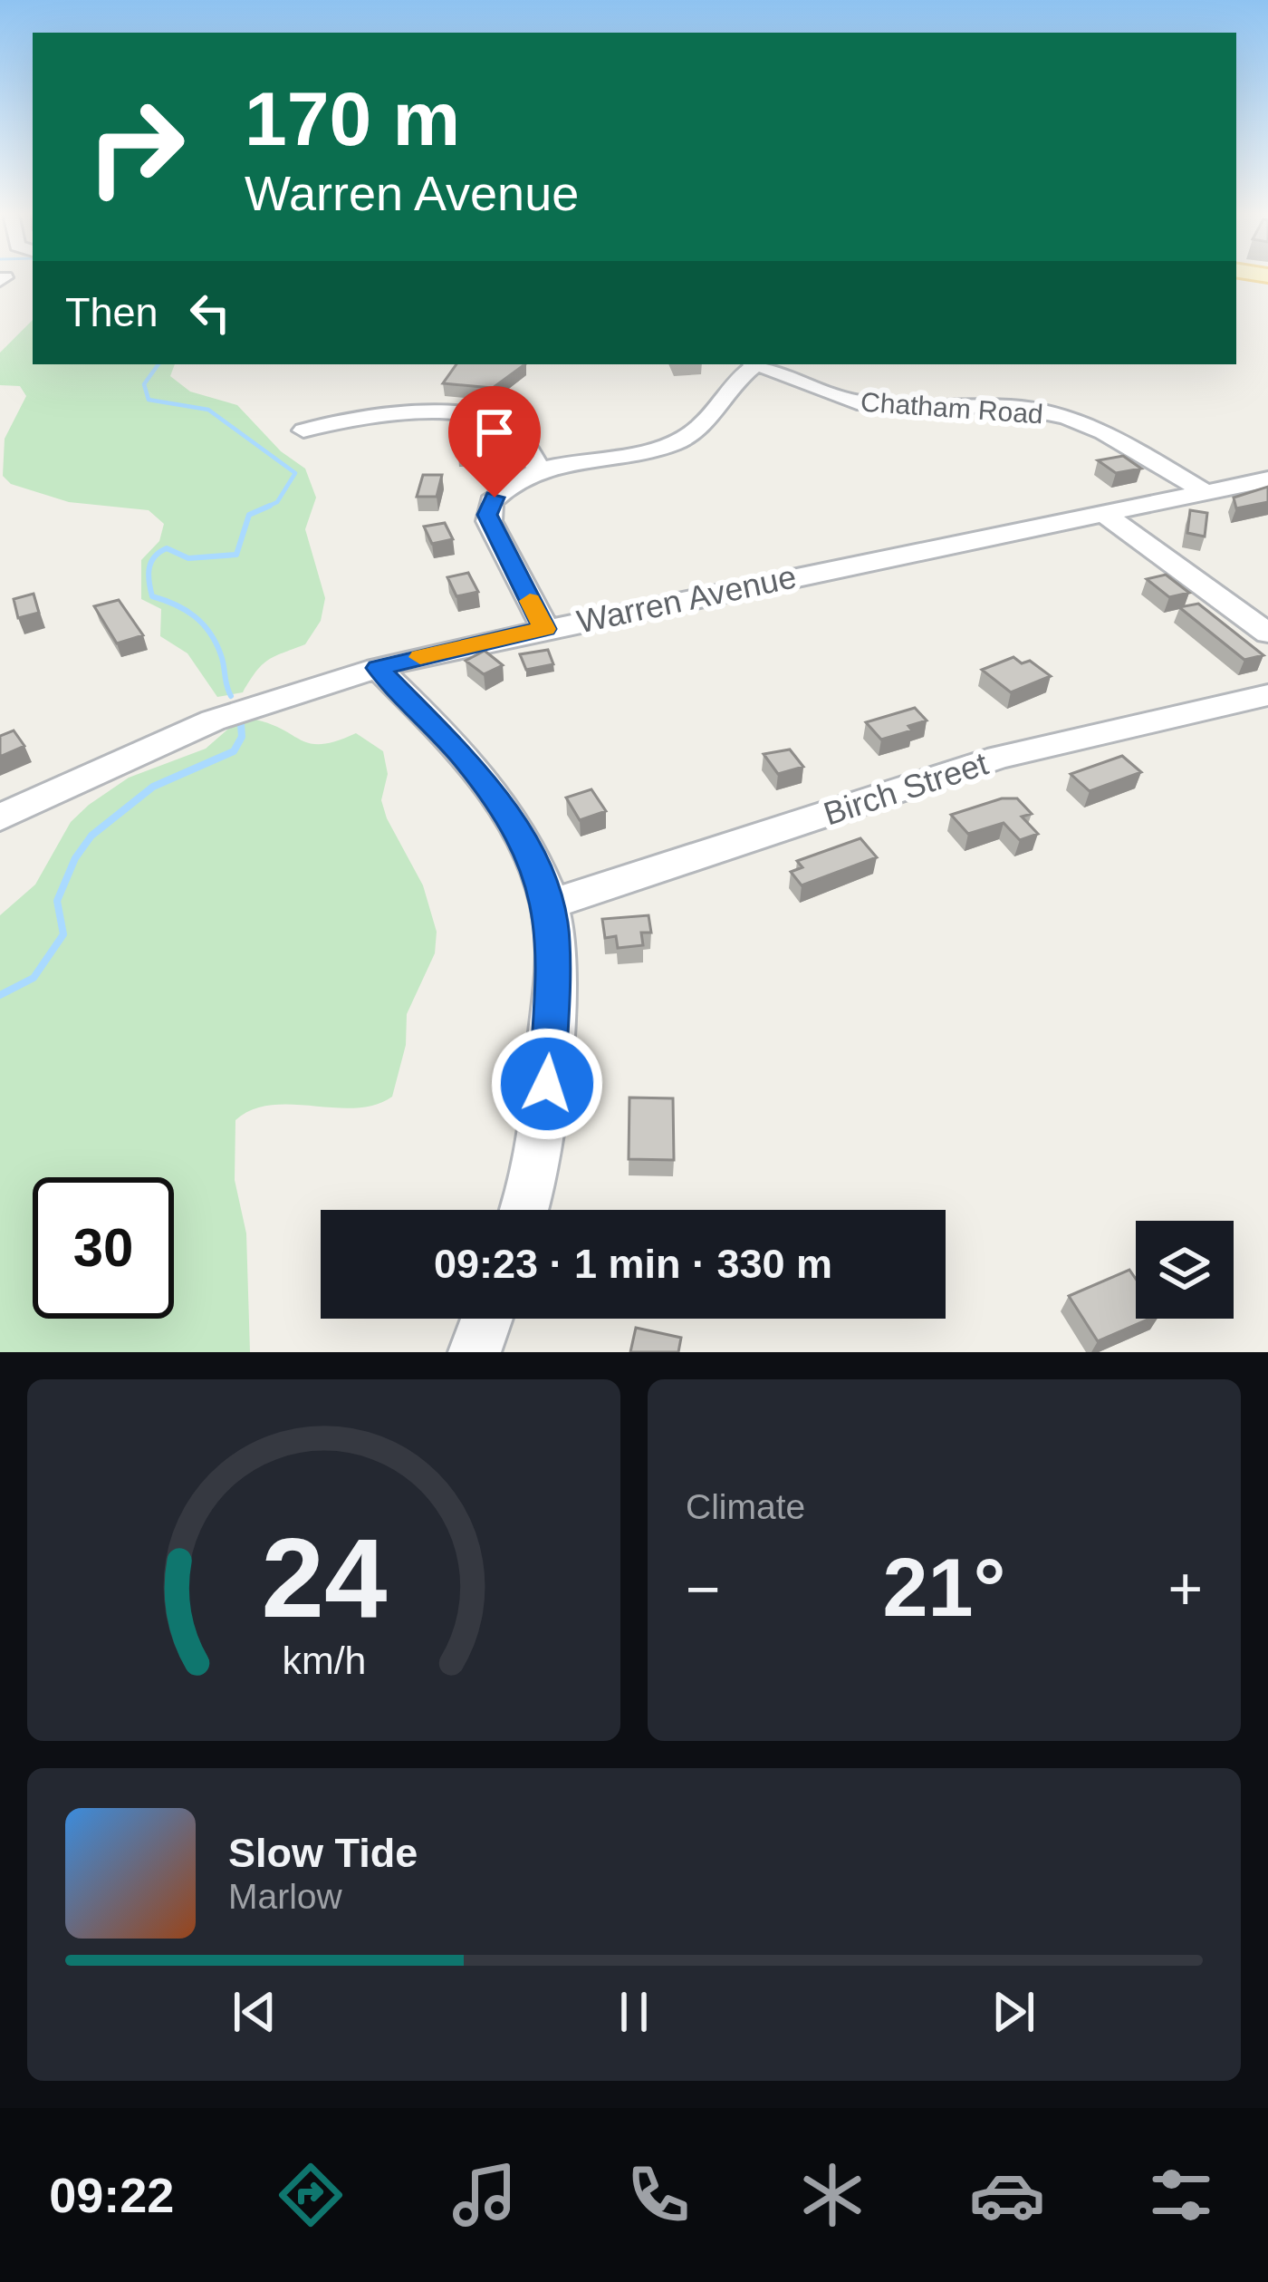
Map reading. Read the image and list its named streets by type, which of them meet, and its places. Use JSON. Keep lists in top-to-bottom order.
{
  "streets": {
    "street": ["Chatham Road", "Warren Avenue", "Birch Street"]
  },
  "crossings": [
    ["Chatham Road", "Warren Avenue"]
  ],
  "page": {
    "turn": ["170 m", "Warren Avenue"],
    "then": "Then",
    "limit": "30",
    "trip": "09:23 · 1 min · 330 m",
    "tile": "Climate",
    "heat": ["−", "21°", "+"],
    "song": ["Slow Tide", "Marlow"],
    "tabs": "09:22",
    "gauge": ["24", "km/h"]
  }
}
